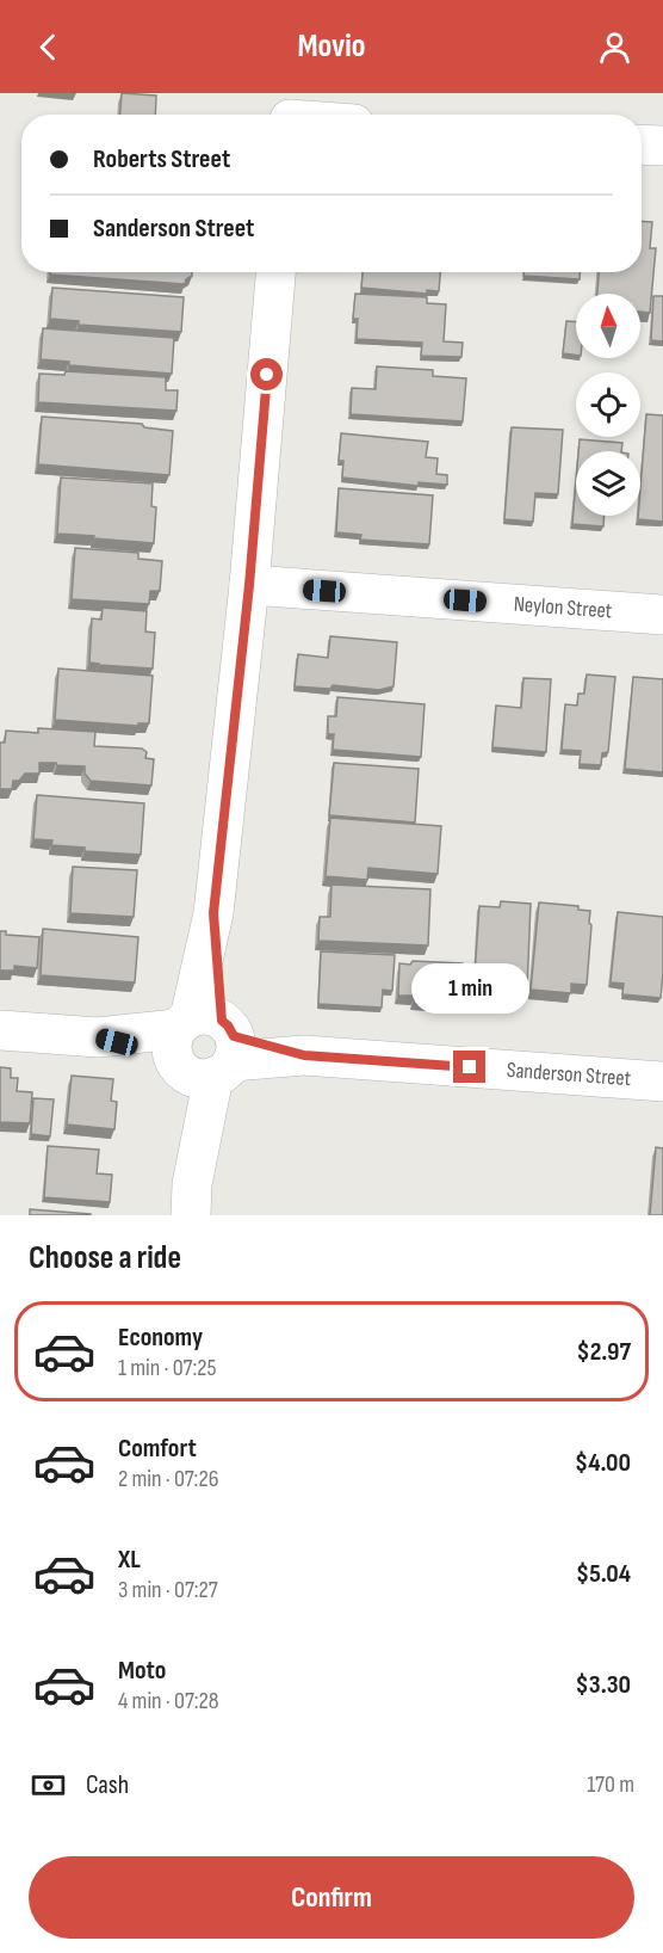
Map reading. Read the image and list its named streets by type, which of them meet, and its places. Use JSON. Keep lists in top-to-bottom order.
{
  "streets": {
    "street": ["Neylon Street", "Sanderson Street"]
  },
  "north": "top",
  "page": {
    "header": "Movio",
    "banner": ["Roberts Street", "Sanderson Street"],
    "bubble": "1 min",
    "heading": "Choose a ride",
    "list": [
      {
        "name": "Economy",
        "note": "1 min · 07:25",
        "value": "$2.97"
      },
      {
        "name": "Comfort",
        "note": "2 min · 07:26",
        "value": "$4.00"
      },
      {
        "name": "XL",
        "note": "3 min · 07:27",
        "value": "$5.04"
      },
      {
        "name": "Moto",
        "note": "4 min · 07:28",
        "value": "$3.30"
      }
    ],
    "pay": ["Cash", "170 m"],
    "buttons": "Confirm"
  }
}
